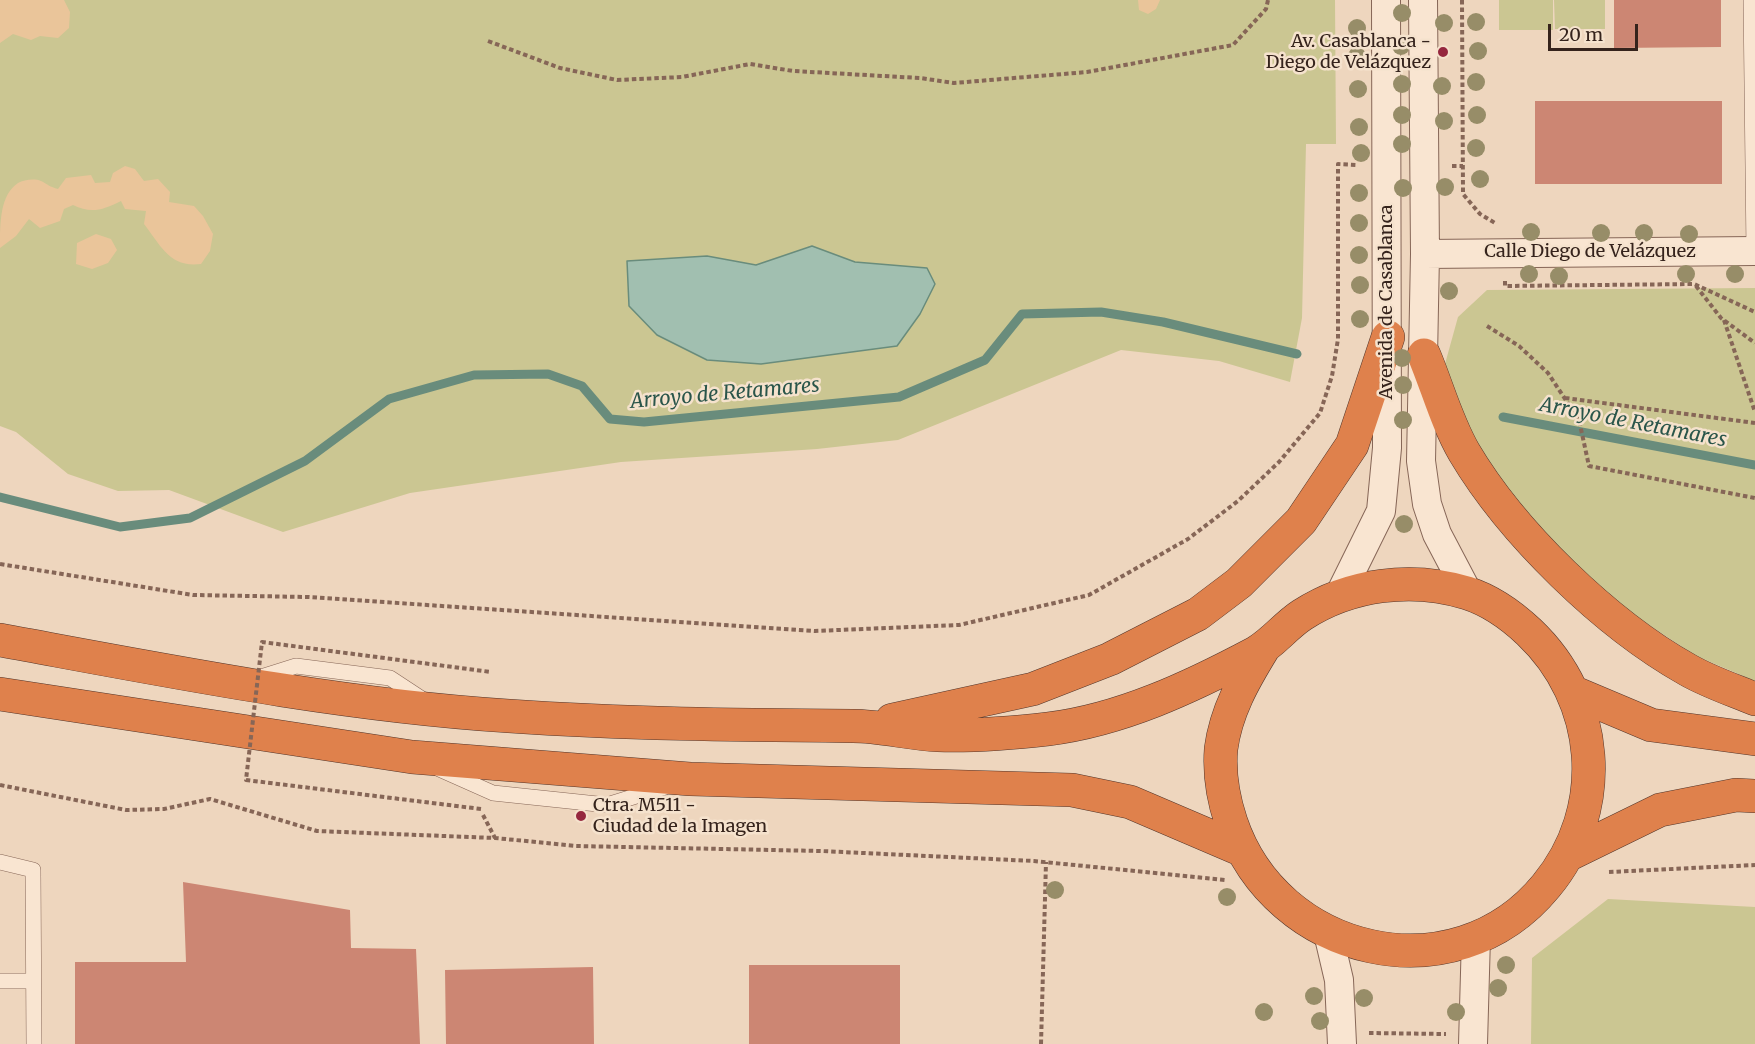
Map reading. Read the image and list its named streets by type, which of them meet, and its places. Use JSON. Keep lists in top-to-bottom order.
{
  "streets": {
    "street": ["Calle Diego de Velázquez", "Avenida de Casablanca"]
  },
  "crossings": [
    ["Calle Diego de Velázquez", "Avenida de Casablanca"]
  ],
  "water": ["Arroyo de Retamares"],
  "places": ["Av. Casablanca - Diego de Velázquez", "Ctra. M511 - Ciudad de la Imagen"],
  "scale_bar": "20 m"
}
